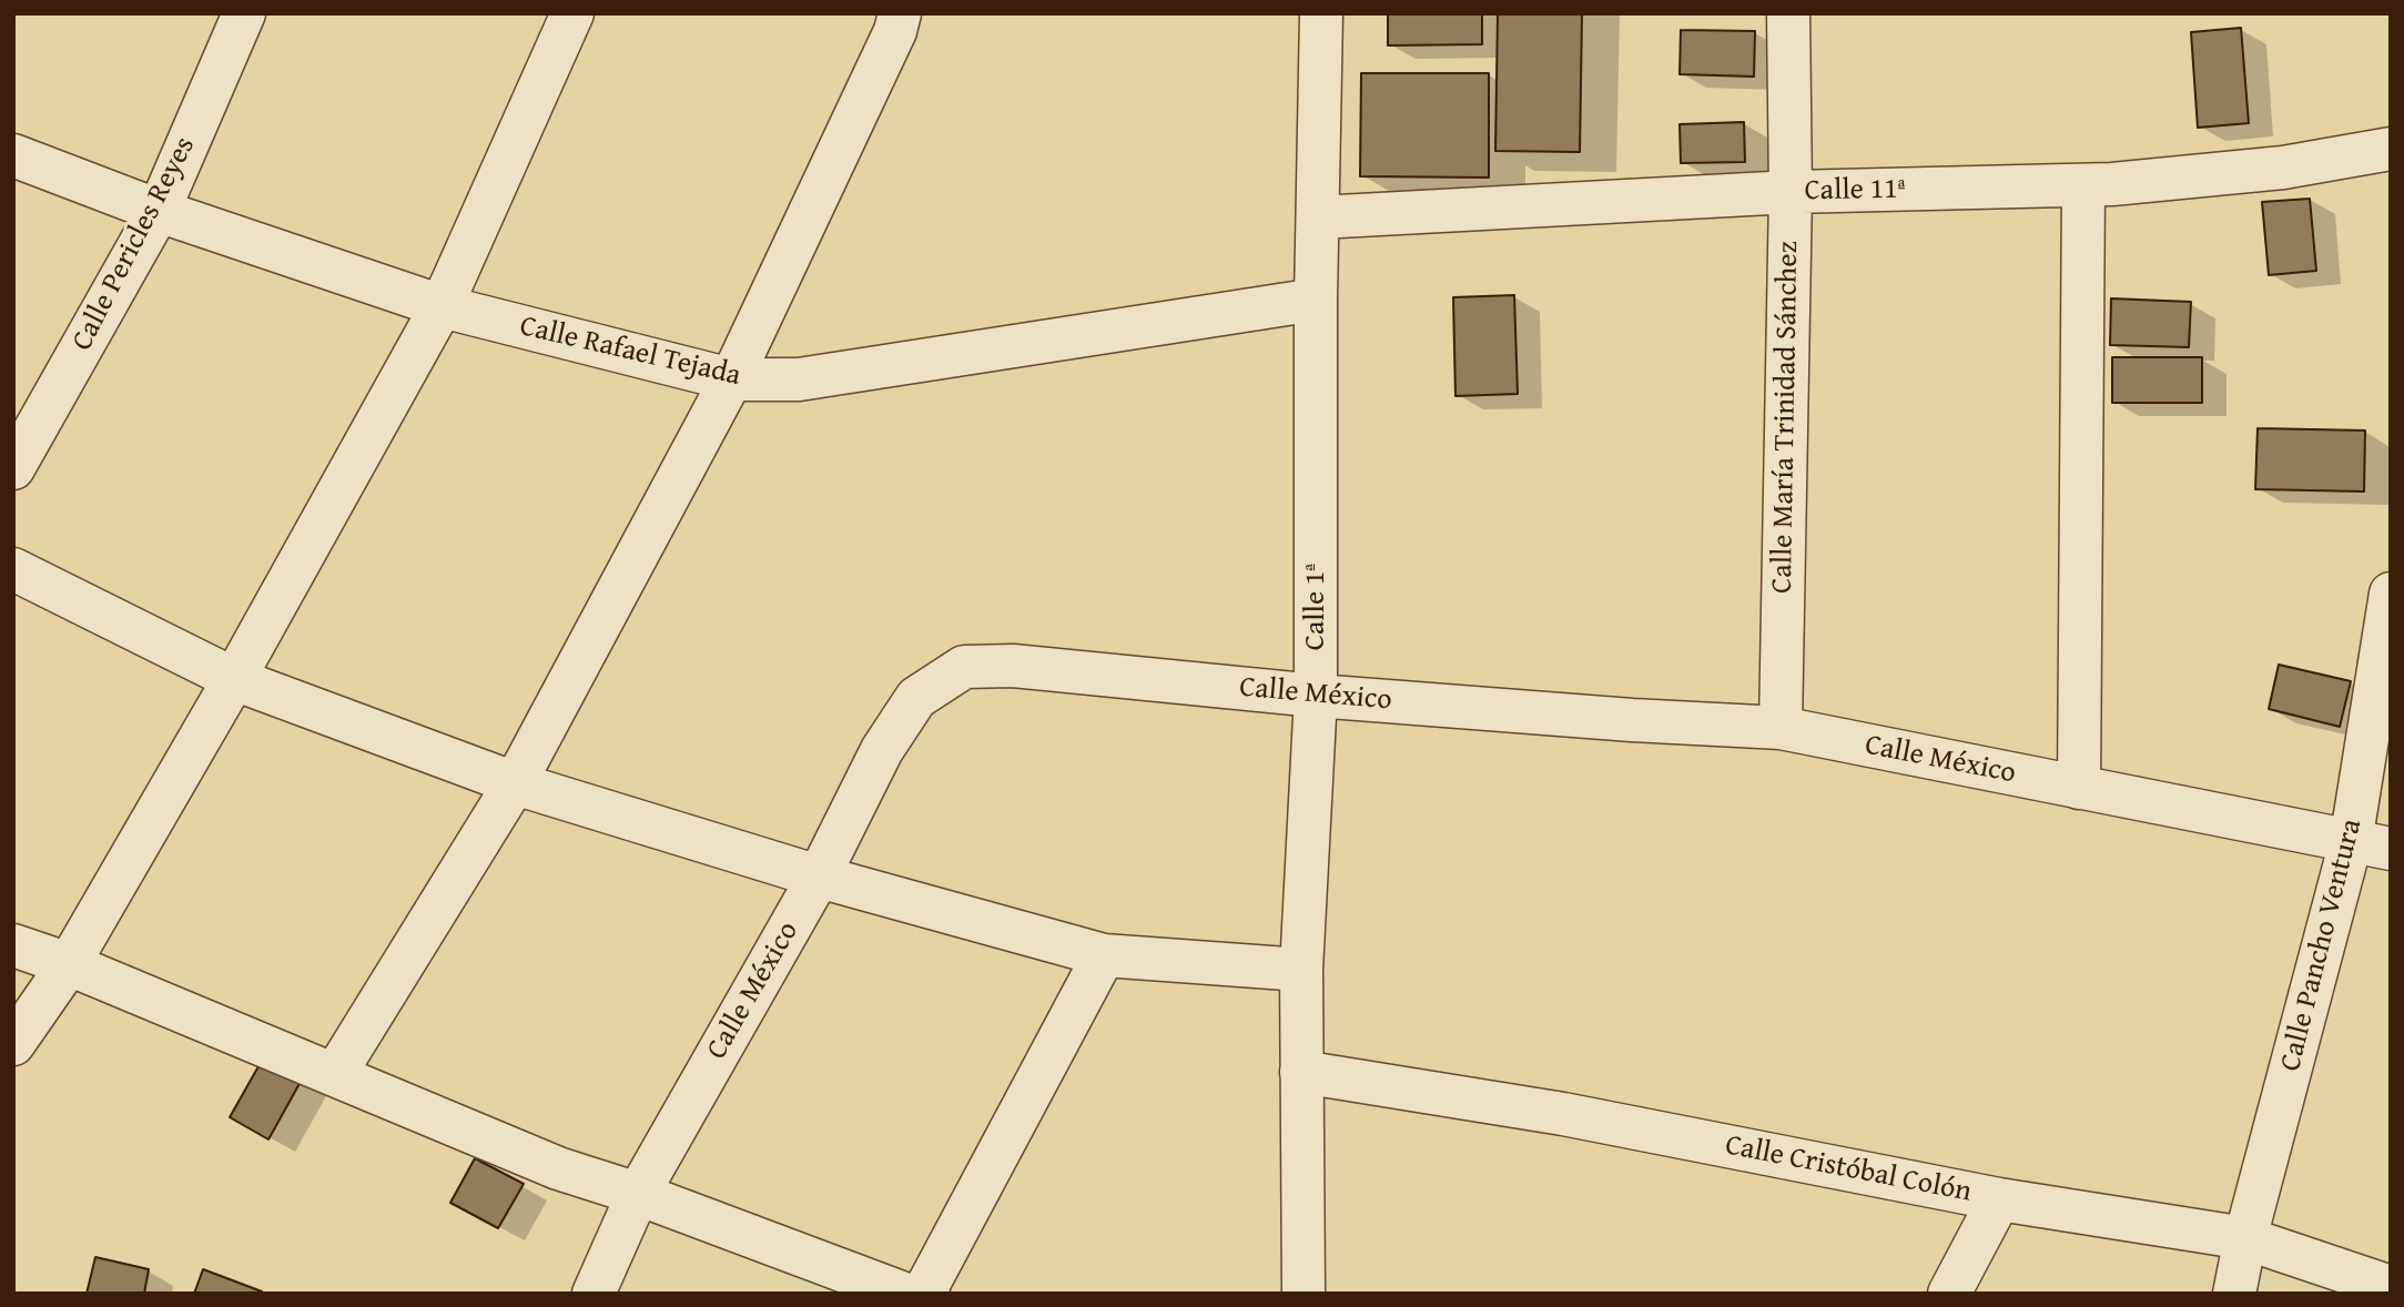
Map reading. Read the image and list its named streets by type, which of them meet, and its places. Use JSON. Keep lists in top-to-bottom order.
{
  "streets": {
    "street": [
      "Calle 11ª",
      "Calle Pericles Reyes",
      "Calle Rafael Tejada",
      "Calle María Trinidad Sánchez",
      "Calle 1ª",
      "Calle México",
      "Calle Pancho Ventura",
      "Calle Cristóbal Colón"
    ]
  },
  "crossings": [
    ["Calle 11ª", "Calle María Trinidad Sánchez"],
    ["Calle 11ª", "Calle 1ª"],
    ["Calle Pericles Reyes", "Calle Rafael Tejada"],
    ["Calle Rafael Tejada", "Calle 1ª"],
    ["Calle María Trinidad Sánchez", "Calle México"],
    ["Calle 1ª", "Calle México"],
    ["Calle 1ª", "Calle Cristóbal Colón"],
    ["Calle México", "Calle Pancho Ventura"],
    ["Calle Pancho Ventura", "Calle Cristóbal Colón"]
  ]
}
